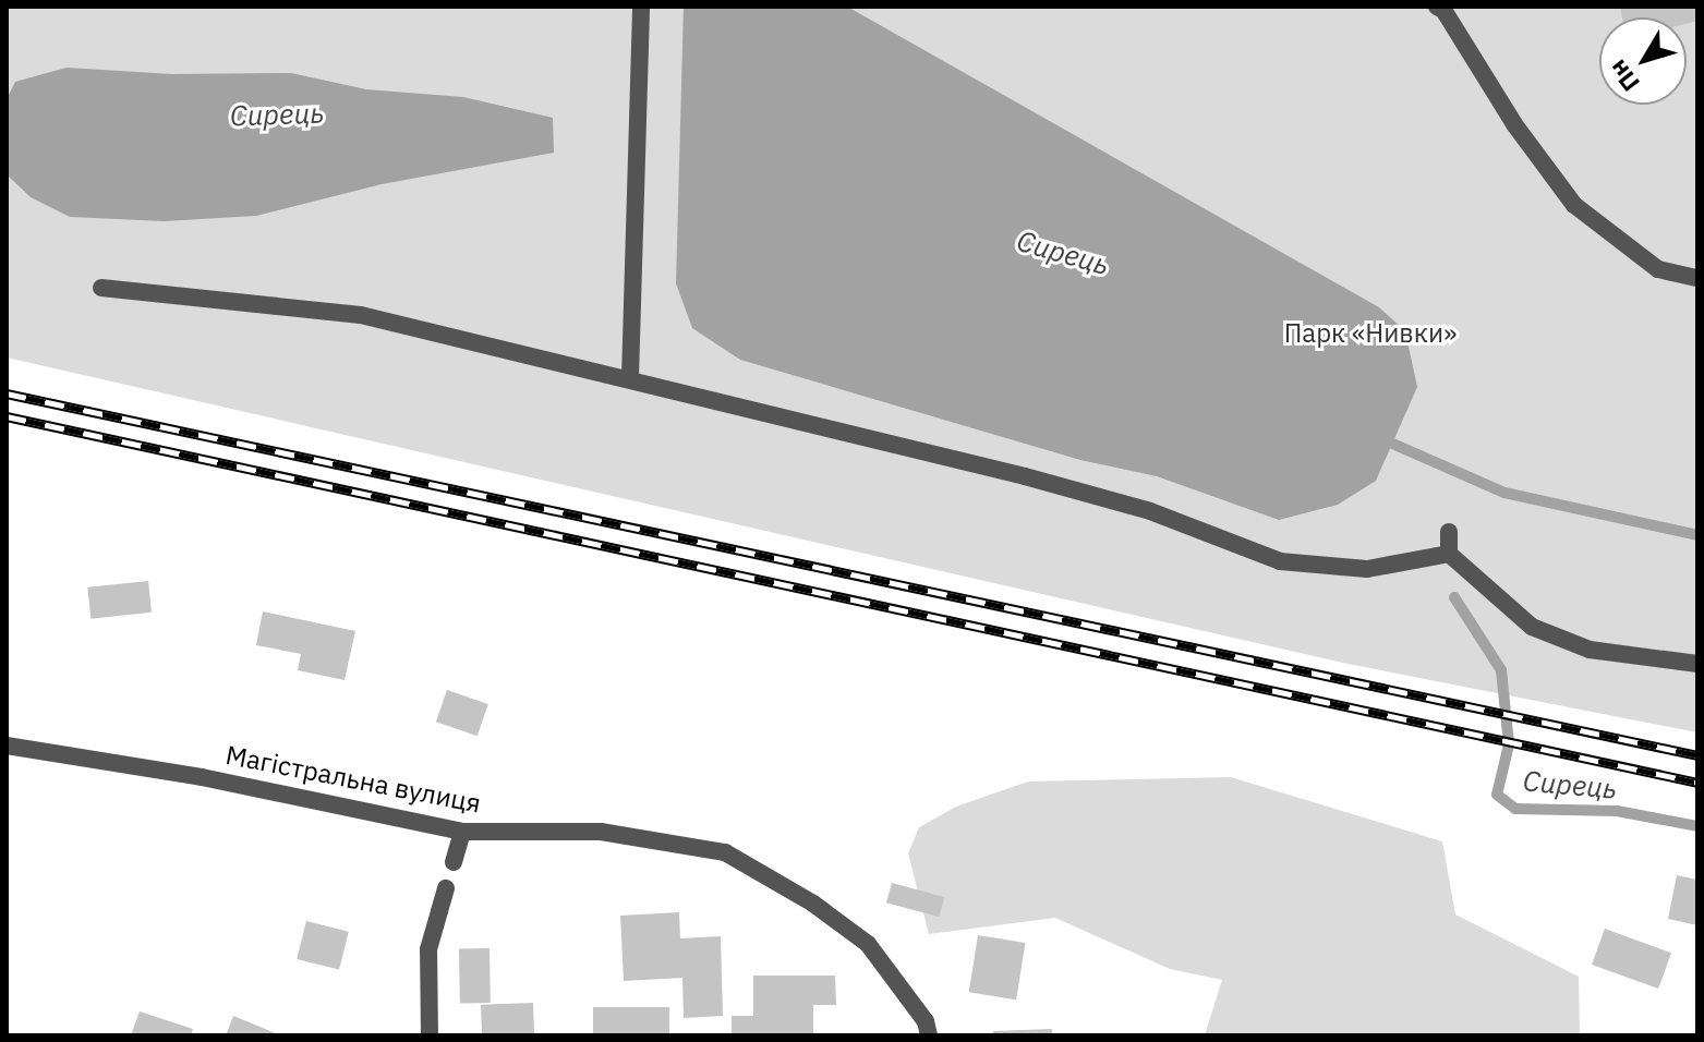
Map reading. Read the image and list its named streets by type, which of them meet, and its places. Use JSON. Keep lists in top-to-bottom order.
{
  "streets": {
    "street": ["Магістральна вулиця"]
  },
  "water": ["Сирець"],
  "parks": ["Парк «Нивки»"],
  "north": "bottom left"
}
